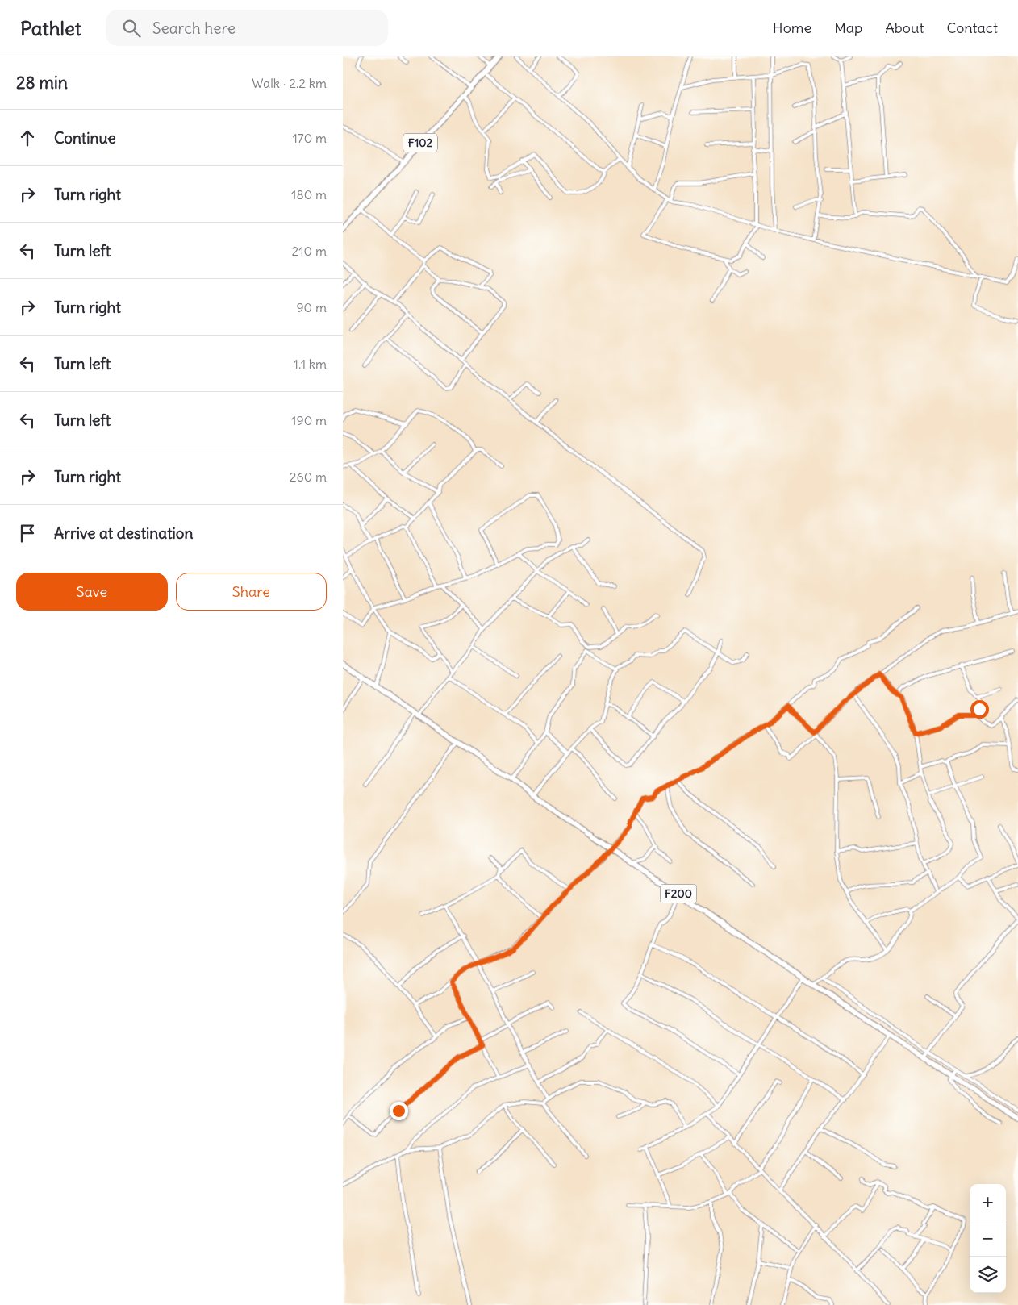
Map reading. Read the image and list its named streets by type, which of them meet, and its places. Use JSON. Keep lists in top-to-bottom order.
{
  "streets": {
    "main road": ["F102", "F200"]
  },
  "page": {
    "header": "Pathlet",
    "search": "Search here",
    "nav": [
      "Home",
      "Map",
      "About",
      "Contact"
    ],
    "heading": ["28 min", "Walk · 2.2 km"],
    "list": [
      ["Continue", "170 m"],
      ["Turn right", "180 m"],
      ["Turn left", "210 m"],
      ["Turn right", "90 m"],
      ["Turn left", "1.1 km"],
      ["Turn left", "190 m"],
      ["Turn right", "260 m"],
      "Arrive at destination"
    ],
    "buttons": ["Save", "Share"],
    "map_buttons": ["+", "−"]
  }
}
